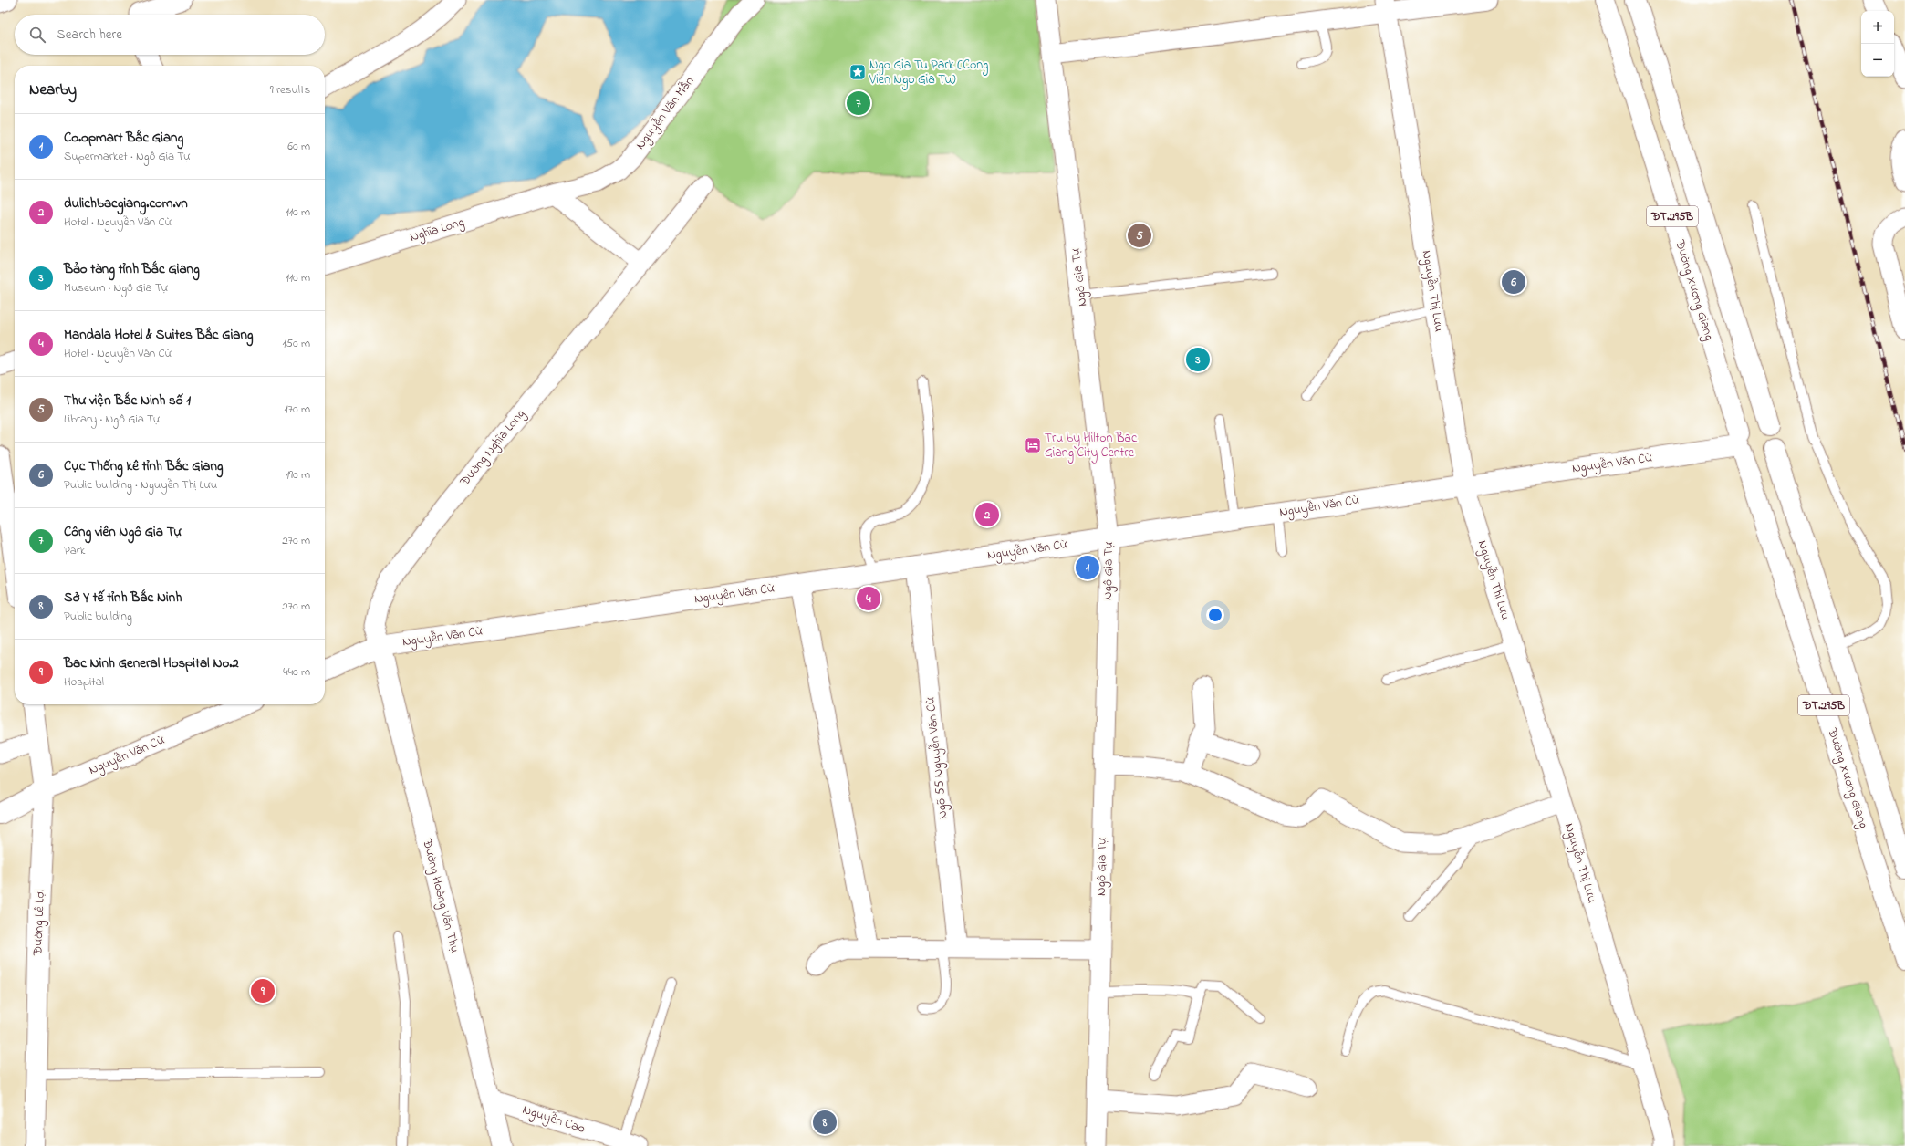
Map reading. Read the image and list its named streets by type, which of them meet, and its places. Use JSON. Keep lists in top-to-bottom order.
{
  "streets": {
    "main road": [
      "ĐT.295B",
      "Đường Xương Giang",
      "Nguyễn Văn Cừ",
      "Đường Hoàng Văn Thụ",
      "Đường Lê Lợi"
    ],
    "street": [
      "Nguyễn Văn Mẫn",
      "Nghĩa Long",
      "Ngô Gia Tự",
      "Nguyễn Thị Lưu",
      "Đường Nghĩa Long",
      "Ngõ 55 Nguyễn Văn Cừ",
      "Nguyễn Cao"
    ]
  },
  "crossings": [
    ["Nguyễn Văn Mẫn", "Nghĩa Long"],
    ["ĐT.295B", "Đường Xương Giang"],
    ["ĐT.295B", "Nguyễn Văn Cừ"],
    ["Ngô Gia Tự", "Nguyễn Văn Cừ"],
    ["Đường Xương Giang", "Nguyễn Văn Cừ"],
    ["Nguyễn Thị Lưu", "Nguyễn Văn Cừ"],
    ["Đường Nghĩa Long", "Nguyễn Văn Cừ"],
    ["Đường Nghĩa Long", "Đường Hoàng Văn Thụ"],
    ["Nguyễn Văn Cừ", "Ngõ 55 Nguyễn Văn Cừ"],
    ["Nguyễn Văn Cừ", "Đường Hoàng Văn Thụ"],
    ["Nguyễn Văn Cừ", "Đường Lê Lợi"],
    ["Đường Hoàng Văn Thụ", "Nguyễn Cao"]
  ],
  "places": {
    "place": ["Ngo Gia Tu Park (Cong Vien Ngo Gia Tu)"],
    "hotel": ["Tru by Hilton Bac Giang City Centre"]
  },
  "page": {
    "map_buttons": ["+", "−"],
    "search": "Search here",
    "heading": ["Nearby", "9 results"],
    "pins": [
      "7",
      "5",
      "6",
      "3",
      "2",
      "1",
      "4",
      "9",
      "8"
    ],
    "list": [
      {
        "mark": "1",
        "name": "Co.opmart Bắc Giang",
        "note": "Supermarket · Ngô Gia Tự",
        "value": "60 m"
      },
      {
        "mark": "2",
        "name": "dulichbacgiang.com.vn",
        "note": "Hotel · Nguyễn Văn Cừ",
        "value": "110 m"
      },
      {
        "mark": "3",
        "name": "Bảo tàng tỉnh Bắc Giang",
        "note": "Museum · Ngô Gia Tự",
        "value": "110 m"
      },
      {
        "mark": "4",
        "name": "Mandala Hotel & Suites Bắc Giang",
        "note": "Hotel · Nguyễn Văn Cừ",
        "value": "150 m"
      },
      {
        "mark": "5",
        "name": "Thư viện Bắc Ninh số 1",
        "note": "Library · Ngô Gia Tự",
        "value": "170 m"
      },
      {
        "mark": "6",
        "name": "Cục Thống kê tỉnh Bắc Giang",
        "note": "Public building · Nguyễn Thị Lưu",
        "value": "190 m"
      },
      {
        "mark": "7",
        "name": "Công viên Ngô Gia Tự",
        "note": "Park",
        "value": "270 m"
      },
      {
        "mark": "8",
        "name": "Sở Y tế tỉnh Bắc Ninh",
        "note": "Public building",
        "value": "270 m"
      },
      {
        "mark": "9",
        "name": "Bac Ninh General Hospital No.2",
        "note": "Hospital",
        "value": "440 m"
      }
    ]
  }
}
